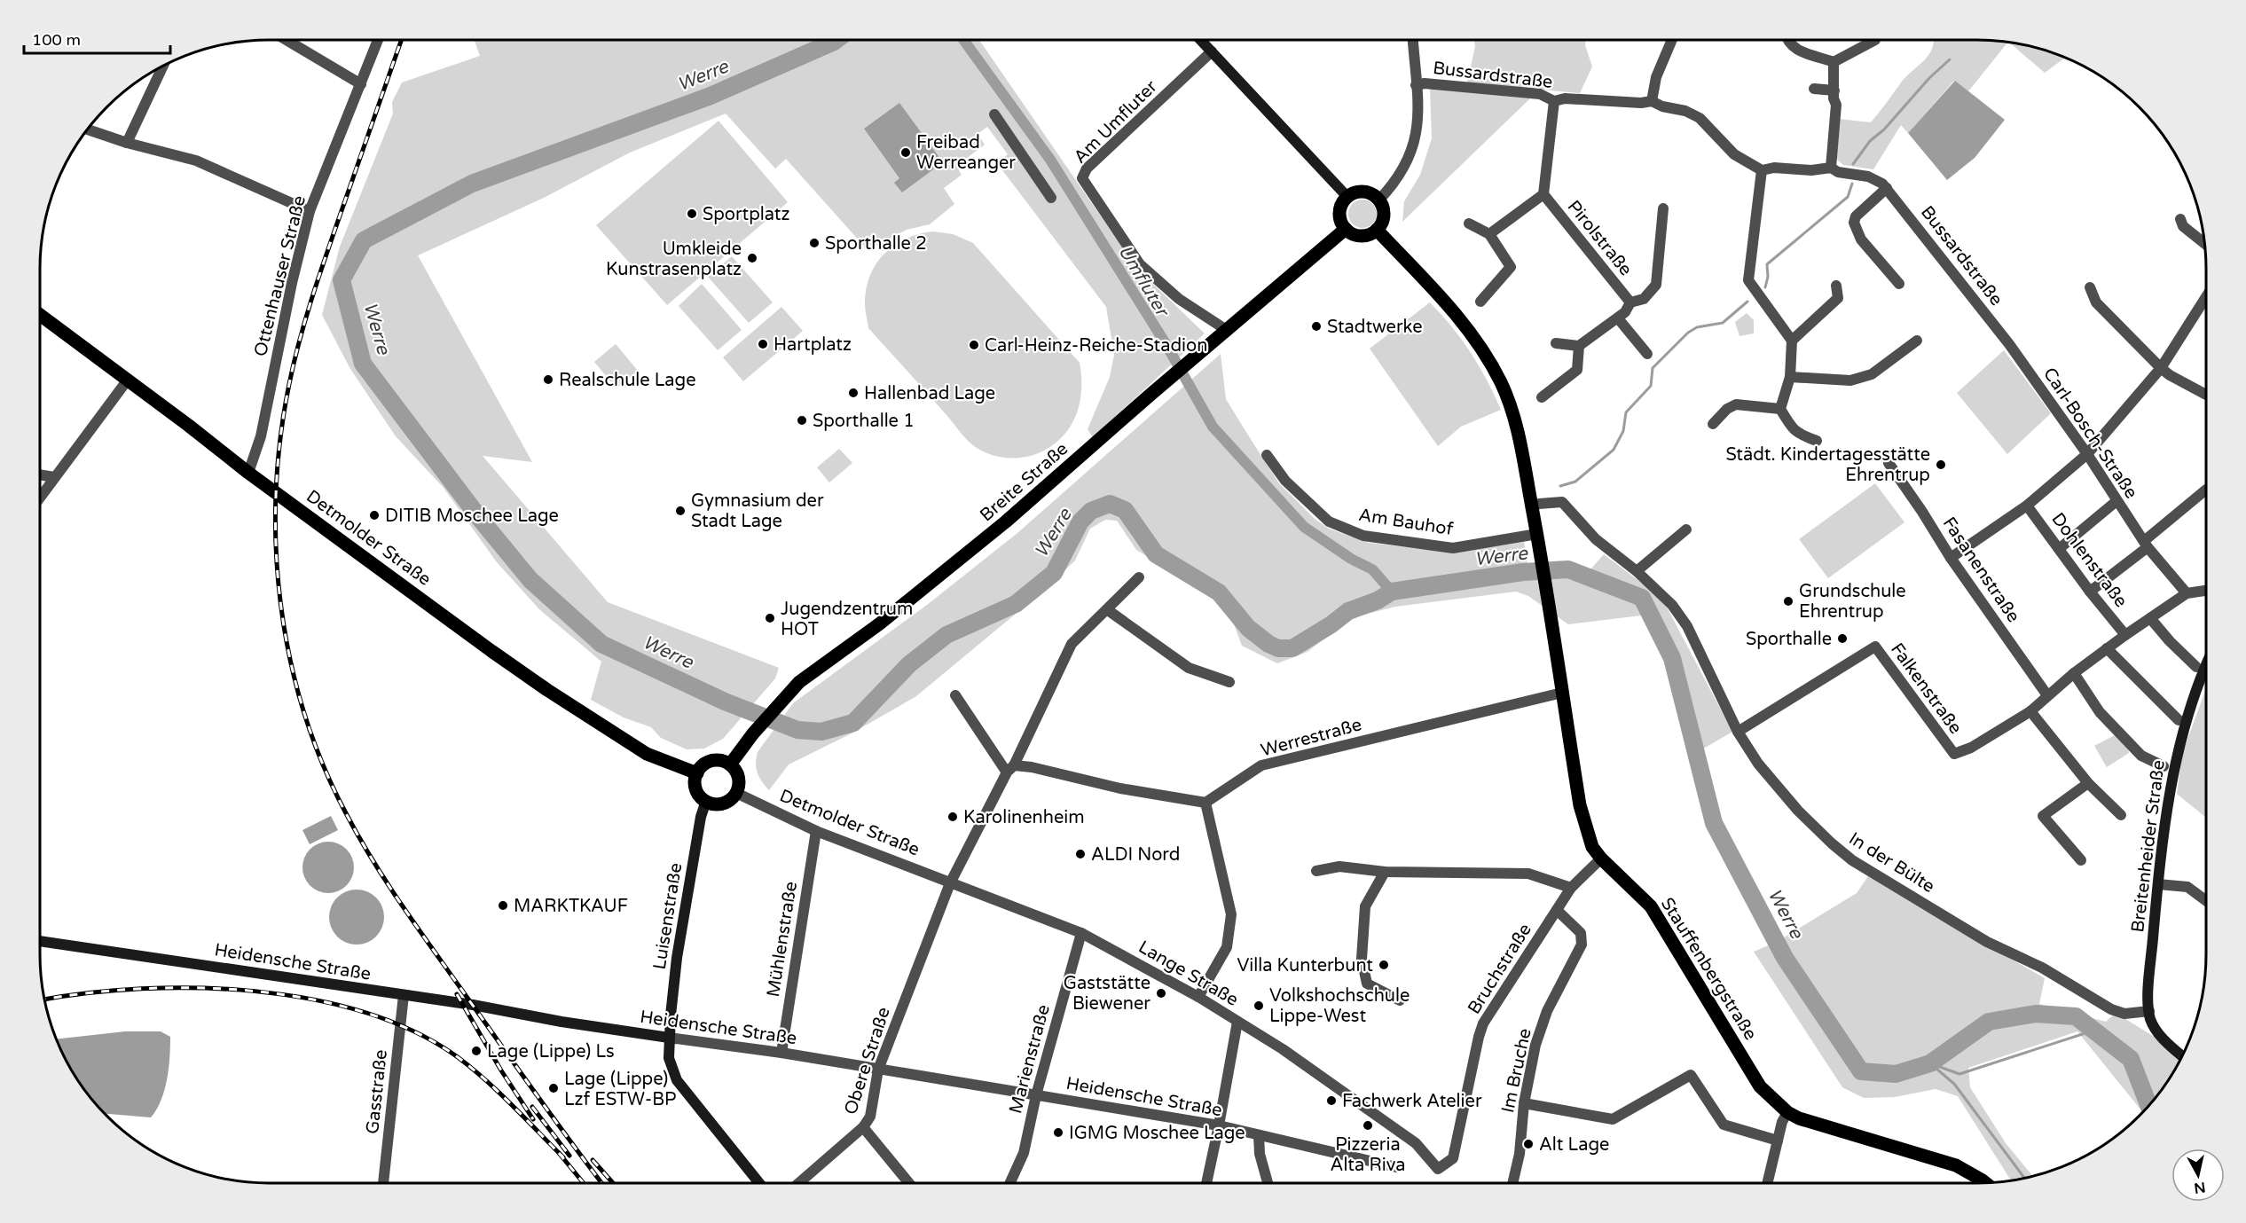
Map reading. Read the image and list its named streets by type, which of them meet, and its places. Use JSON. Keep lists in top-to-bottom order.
{
  "streets": {
    "main road": [
      "Breite Straße",
      "Detmolder Straße",
      "Breitenheider Straße",
      "Luisenstraße",
      "Heidensche Straße",
      "Stauffenbergstraße"
    ],
    "street": [
      "Bussardstraße",
      "Am Umfluter",
      "Pirolstraße",
      "Ottenhauser Straße",
      "Carl-Bosch-Straße",
      "Am Bauhof",
      "Dohlenstraße",
      "Fasanenstraße",
      "Falkenstraße",
      "Werrestraße",
      "In der Bülte",
      "Mühlenstraße",
      "Bruchstraße",
      "Lange Straße",
      "Marienstraße",
      "Obere Straße",
      "Im Bruche",
      "Gasstraße"
    ]
  },
  "crossings": [
    ["Bussardstraße", "Pirolstraße"],
    ["Bussardstraße", "Carl-Bosch-Straße"],
    ["Am Umfluter", "Breite Straße"],
    ["Ottenhauser Straße", "Detmolder Straße"],
    ["Carl-Bosch-Straße", "Falkenstraße"],
    ["Breite Straße", "Detmolder Straße"],
    ["Breite Straße", "Luisenstraße"],
    ["Breite Straße", "Stauffenbergstraße"],
    ["Am Bauhof", "Stauffenbergstraße"],
    ["Detmolder Straße", "Luisenstraße"],
    ["Detmolder Straße", "Mühlenstraße"],
    ["Detmolder Straße", "Lange Straße"],
    ["Detmolder Straße", "Obere Straße"],
    ["Dohlenstraße", "Falkenstraße"],
    ["Fasanenstraße", "Falkenstraße"],
    ["Falkenstraße", "In der Bülte"],
    ["Werrestraße", "Stauffenbergstraße"],
    ["Breitenheider Straße", "In der Bülte"],
    ["In der Bülte", "Stauffenbergstraße"],
    ["Luisenstraße", "Heidensche Straße"],
    ["Mühlenstraße", "Heidensche Straße"],
    ["Heidensche Straße", "Marienstraße"],
    ["Heidensche Straße", "Obere Straße"],
    ["Heidensche Straße", "Gasstraße"],
    ["Bruchstraße", "Stauffenbergstraße"],
    ["Bruchstraße", "Lange Straße"],
    ["Bruchstraße", "Im Bruche"],
    ["Lange Straße", "Marienstraße"],
    ["Lange Straße", "Obere Straße"]
  ],
  "water": ["Werre", "Umfluter"],
  "places": [
    "Freibad Werreanger",
    "Sportplatz",
    "Sporthalle 2",
    "Umkleide Kunstrasenplatz",
    "Stadtwerke",
    "Hartplatz",
    "Carl-Heinz-Reiche-Stadion",
    "Realschule Lage",
    "Hallenbad Lage",
    "Sporthalle 1",
    "Städt. Kindertagesstätte Ehrentrup",
    "Gymnasium der Stadt Lage",
    "DITIB Moschee Lage",
    "Grundschule Ehrentrup",
    "Jugendzentrum HOT",
    "Sporthalle",
    "Karolinenheim",
    "ALDI Nord",
    "MARKTKAUF",
    "Villa Kunterbunt",
    "Gaststätte Biewener",
    "Volkshochschule Lippe-West",
    "Lage (Lippe) Ls",
    "Lage (Lippe) Lzf ESTW-BP",
    "Fachwerk Atelier",
    "Pizzeria Alta Riva",
    "IGMG Moschee Lage",
    "Alt Lage"
  ],
  "scale_bar": "100 m",
  "north": "bottom"
}
